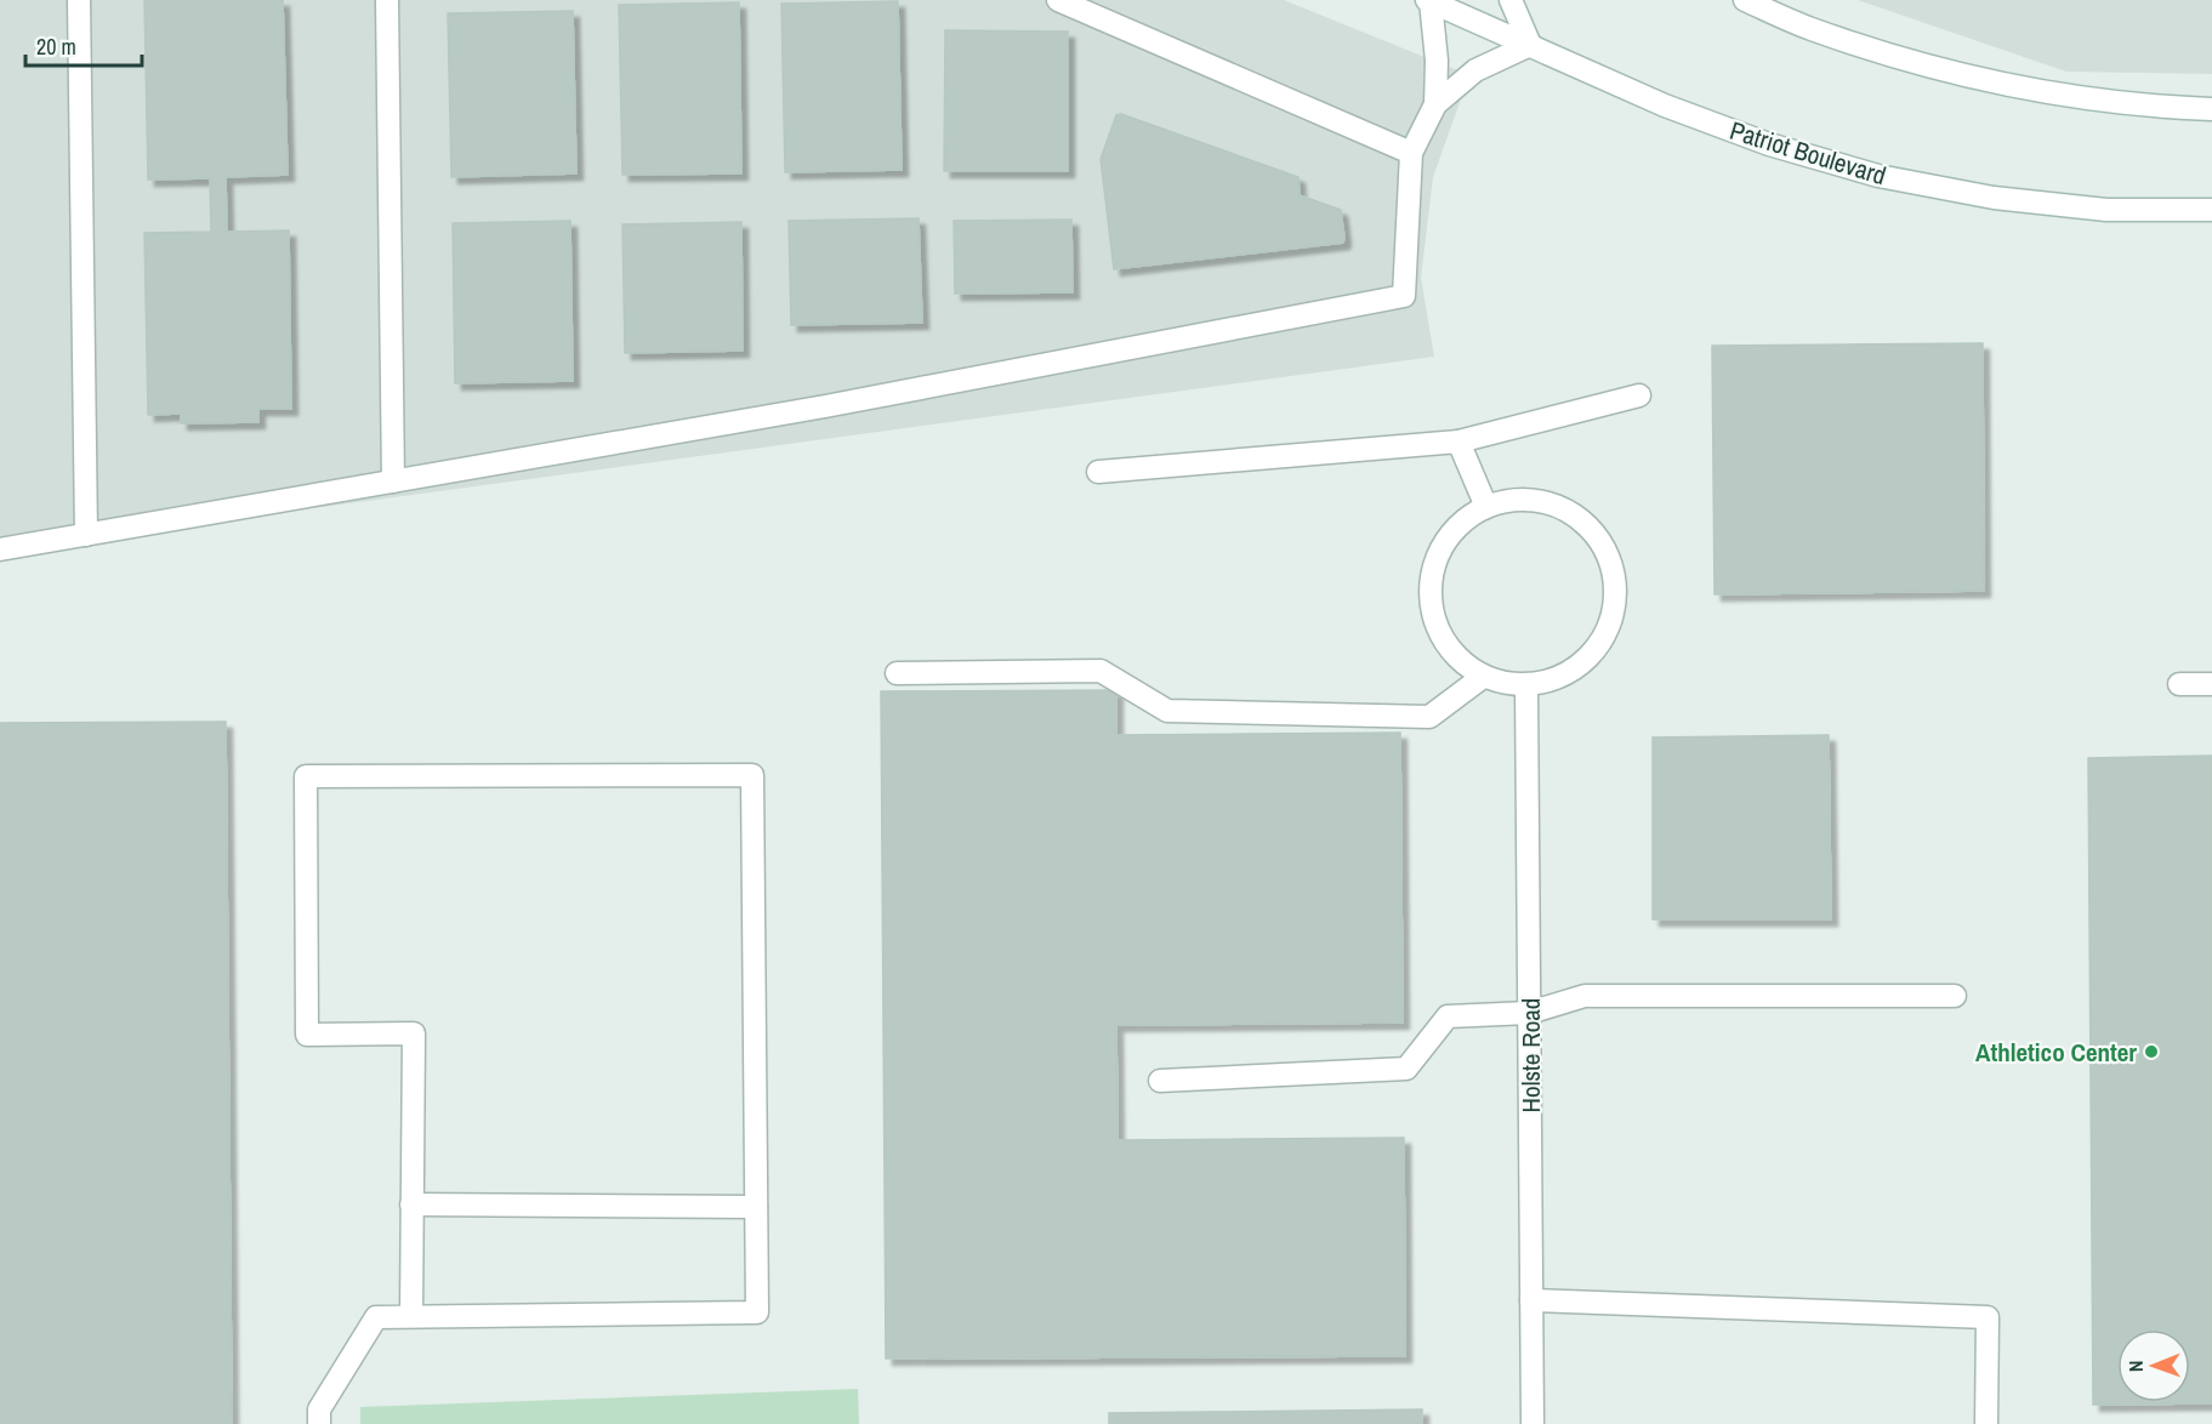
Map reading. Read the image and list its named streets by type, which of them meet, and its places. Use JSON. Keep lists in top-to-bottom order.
{
  "streets": {
    "main road": ["Patriot Boulevard", "Holste Road"]
  },
  "places": ["Athletico Center"],
  "scale_bar": "20 m",
  "north": "left"
}
